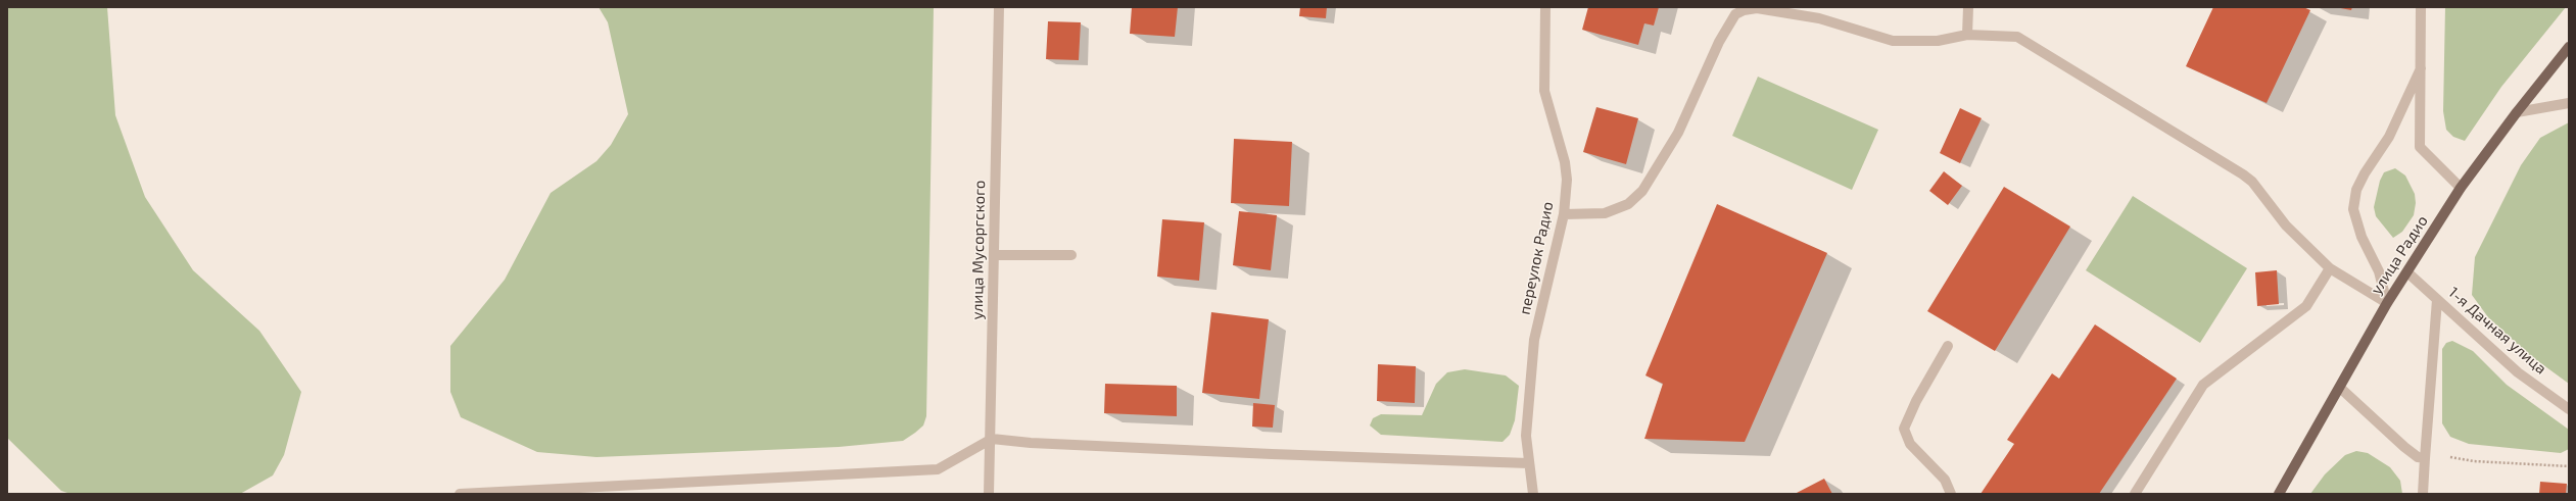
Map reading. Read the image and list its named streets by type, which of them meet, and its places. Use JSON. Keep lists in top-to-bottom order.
{
  "streets": {
    "main road": ["улица Радио"],
    "street": ["улица Мусоргского", "переулок Радио", "1-я Дачная улица"]
  },
  "crossings": [
    ["улица Радио", "1-я Дачная улица"]
  ]
}
